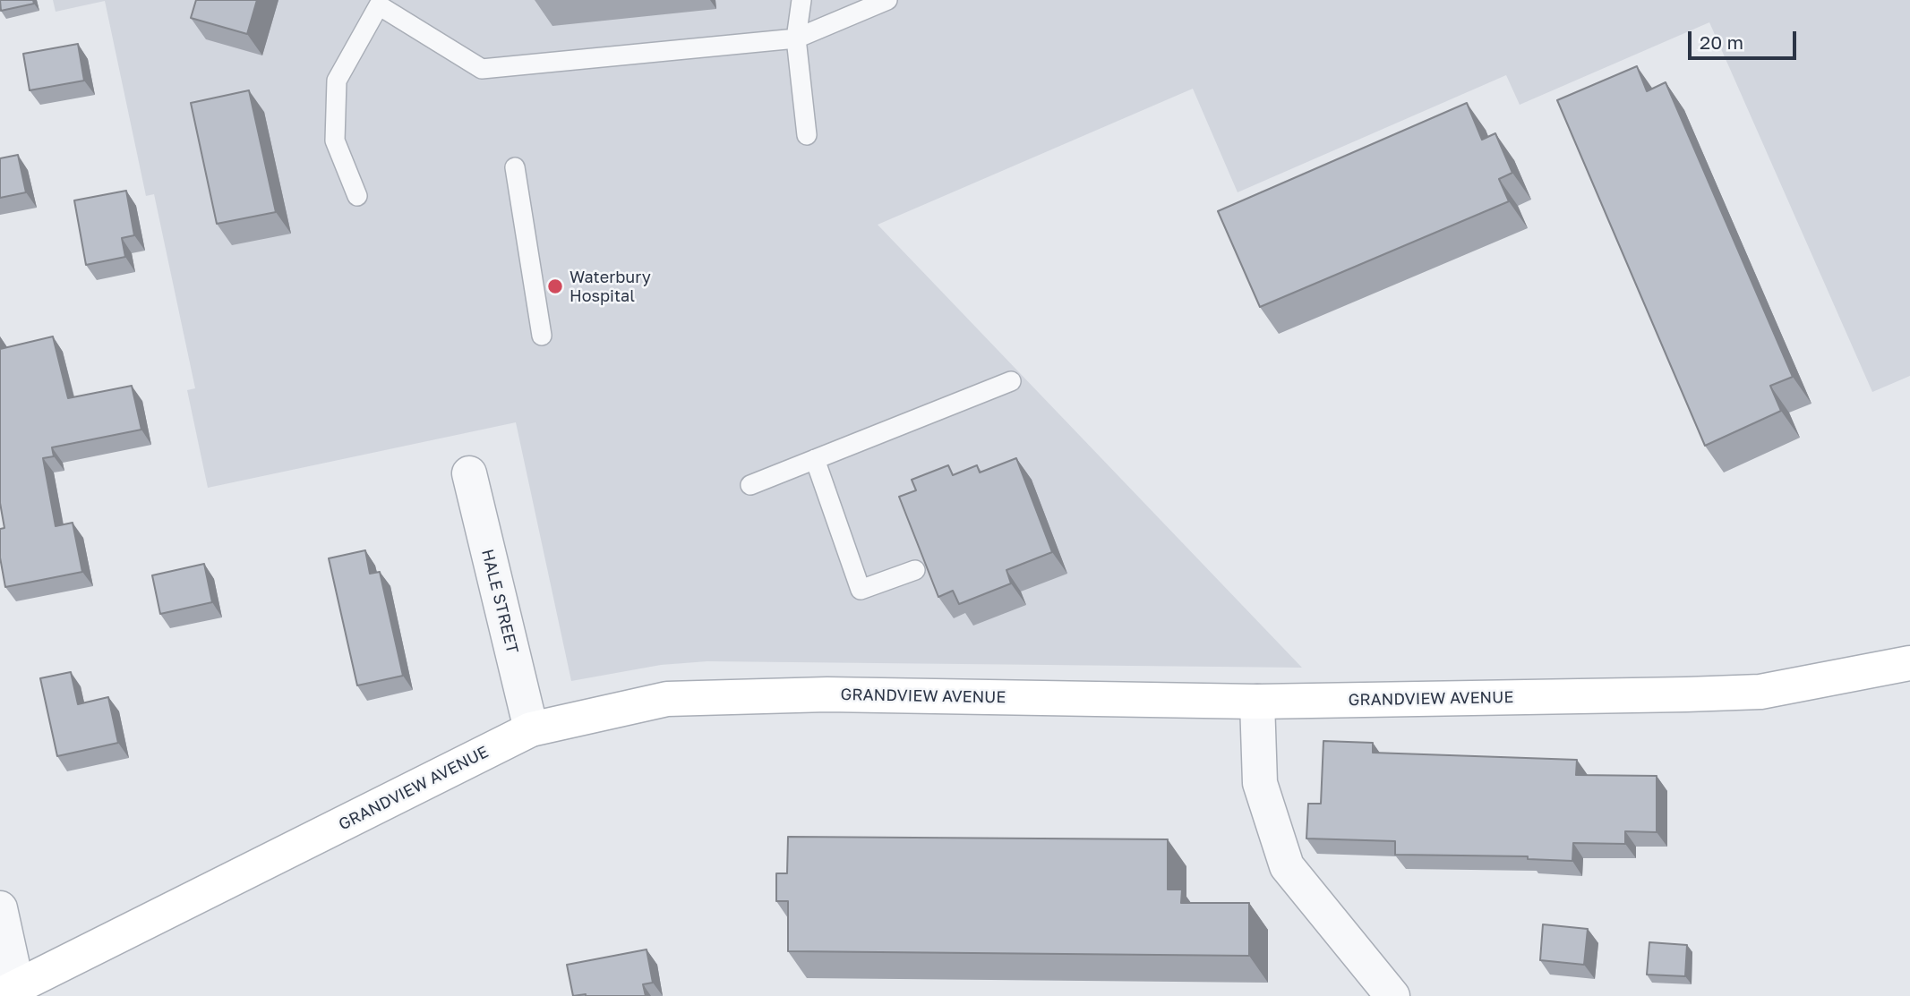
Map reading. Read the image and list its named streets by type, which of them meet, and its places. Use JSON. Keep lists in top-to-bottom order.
{
  "streets": {
    "main road": ["GRANDVIEW AVENUE"],
    "street": ["HALE STREET"]
  },
  "crossings": [
    ["HALE STREET", "GRANDVIEW AVENUE"]
  ],
  "places": ["Waterbury Hospital"],
  "scale_bar": "20 m"
}
